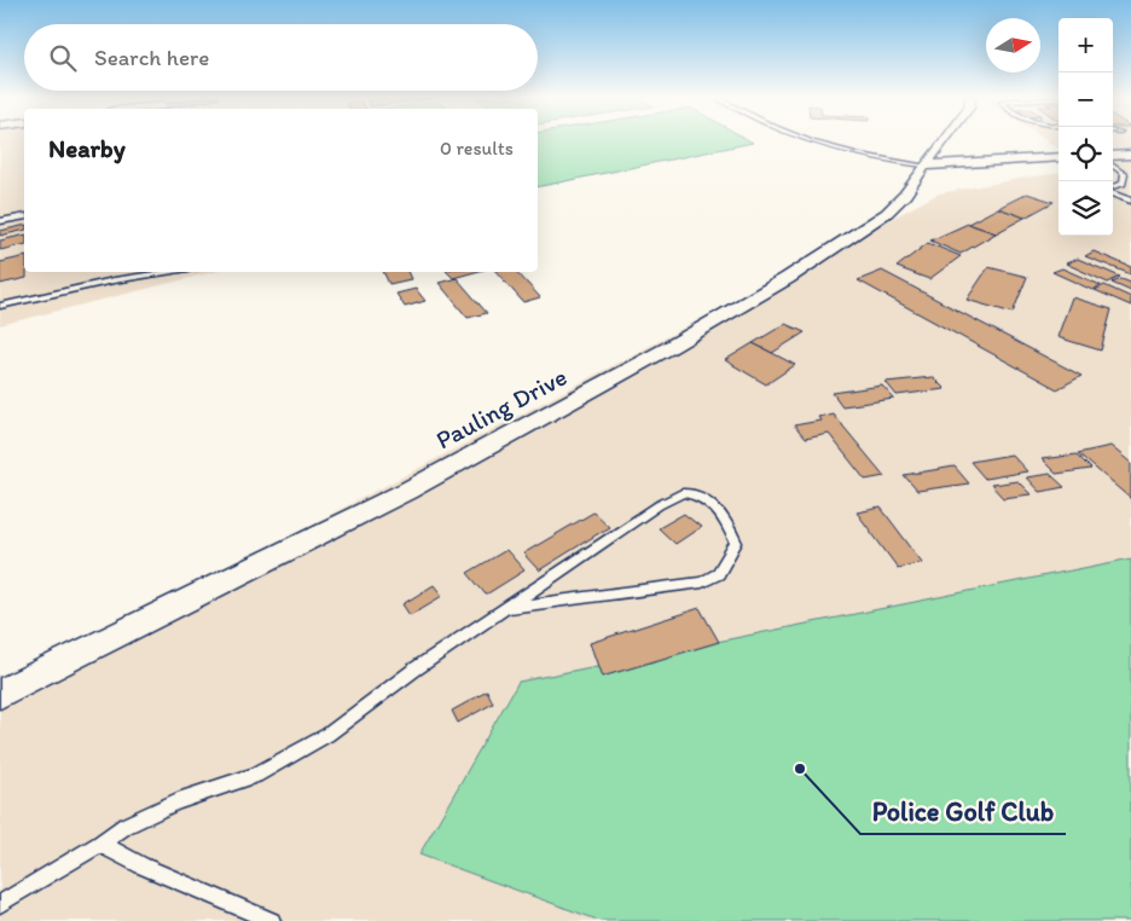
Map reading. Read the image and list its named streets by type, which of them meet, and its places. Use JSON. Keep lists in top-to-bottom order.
{
  "streets": {
    "street": ["Pauling Drive"]
  },
  "places": ["Police Golf Club"],
  "north": "right",
  "page": {
    "map_buttons": ["+", "−"],
    "search": "Search here",
    "heading": ["Nearby", "0 results"]
  }
}
